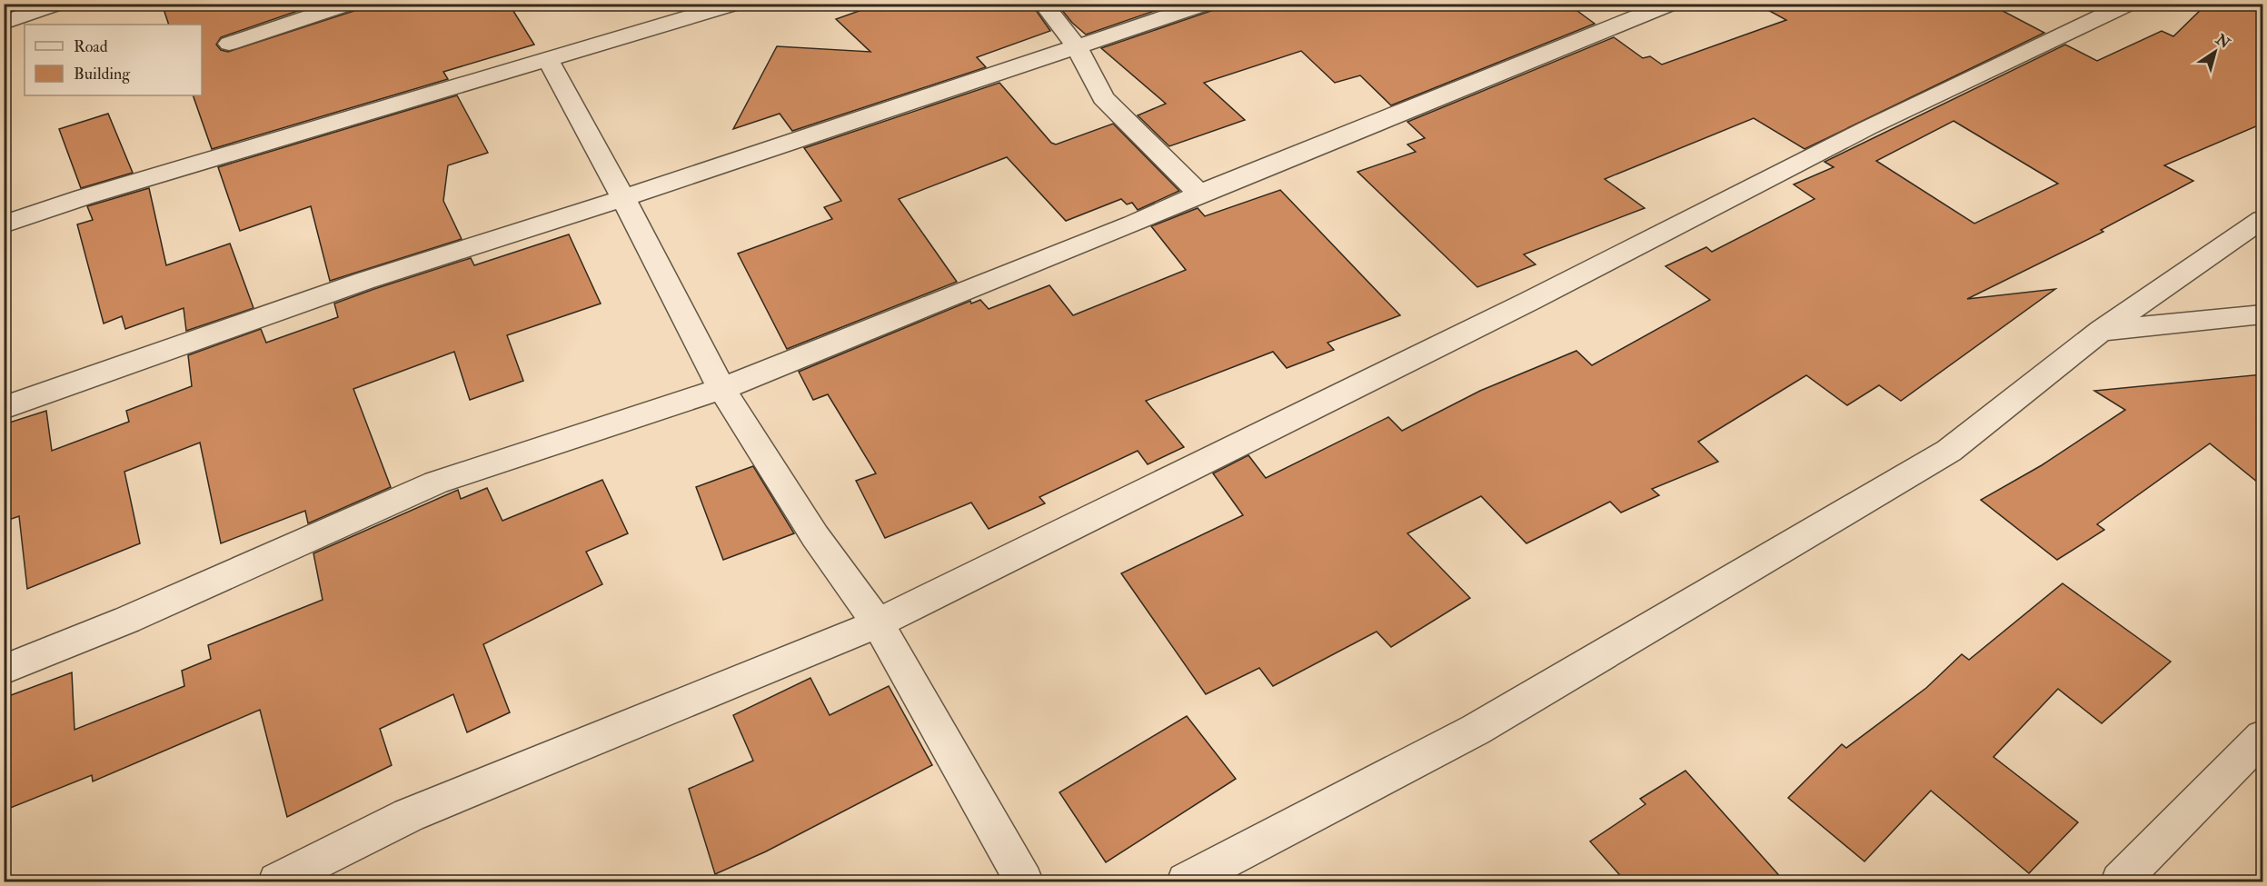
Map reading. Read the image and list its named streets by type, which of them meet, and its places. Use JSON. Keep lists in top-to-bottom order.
{
  "legend": ["Road", "Building"],
  "north": "top right"
}
